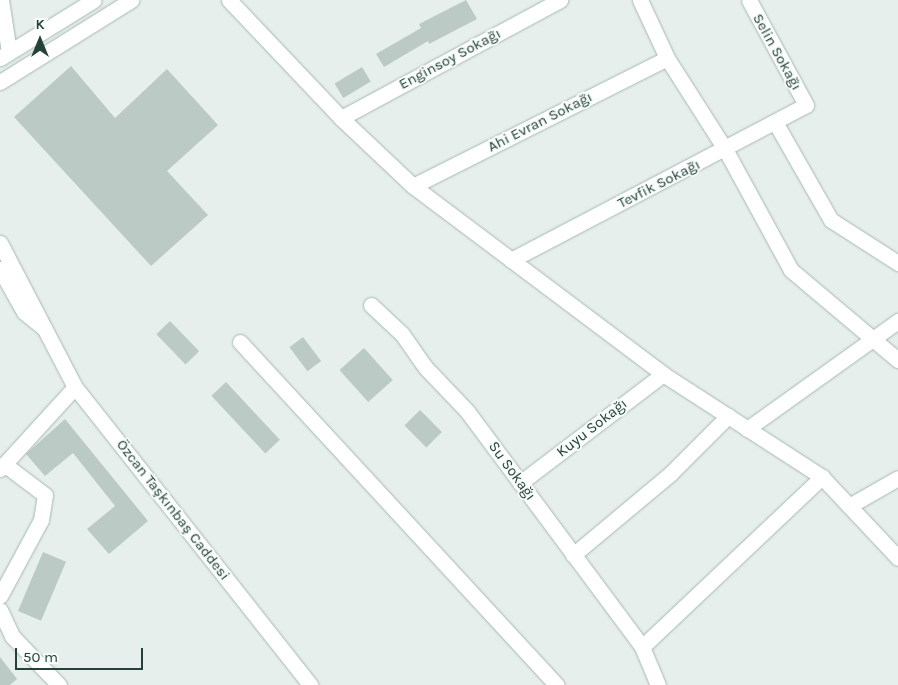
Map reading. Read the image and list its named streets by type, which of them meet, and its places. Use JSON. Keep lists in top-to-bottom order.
{
  "streets": {
    "street": [
      "Selin Sokağı",
      "Enginsoy Sokağı",
      "Ahi Evran Sokağı",
      "Tevfik Sokağı",
      "Kuyu Sokağı",
      "Su Sokağı",
      "Özcan Taşkınbaş Caddesi"
    ]
  },
  "crossings": [
    ["Selin Sokağı", "Tevfik Sokağı"],
    ["Kuyu Sokağı", "Su Sokağı"]
  ],
  "scale_bar": "50 m",
  "north": "top"
}
